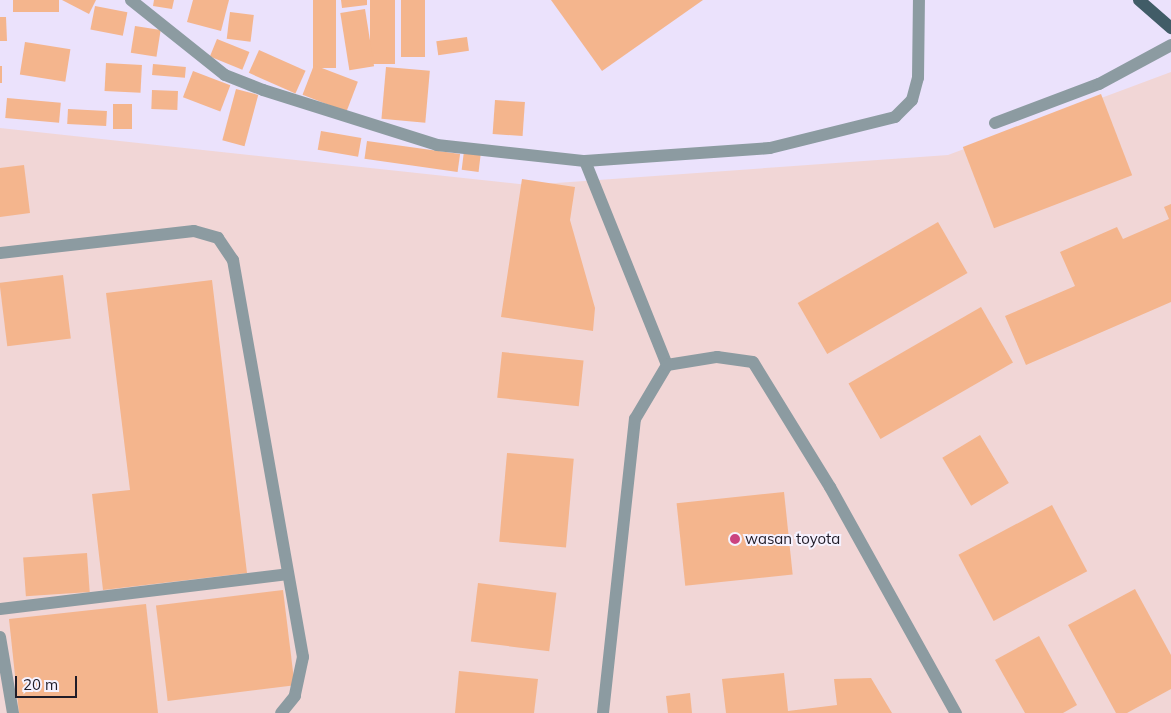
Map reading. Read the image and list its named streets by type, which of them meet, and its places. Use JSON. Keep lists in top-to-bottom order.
{
  "places": ["wasan toyota"],
  "scale_bar": "20 m"
}
